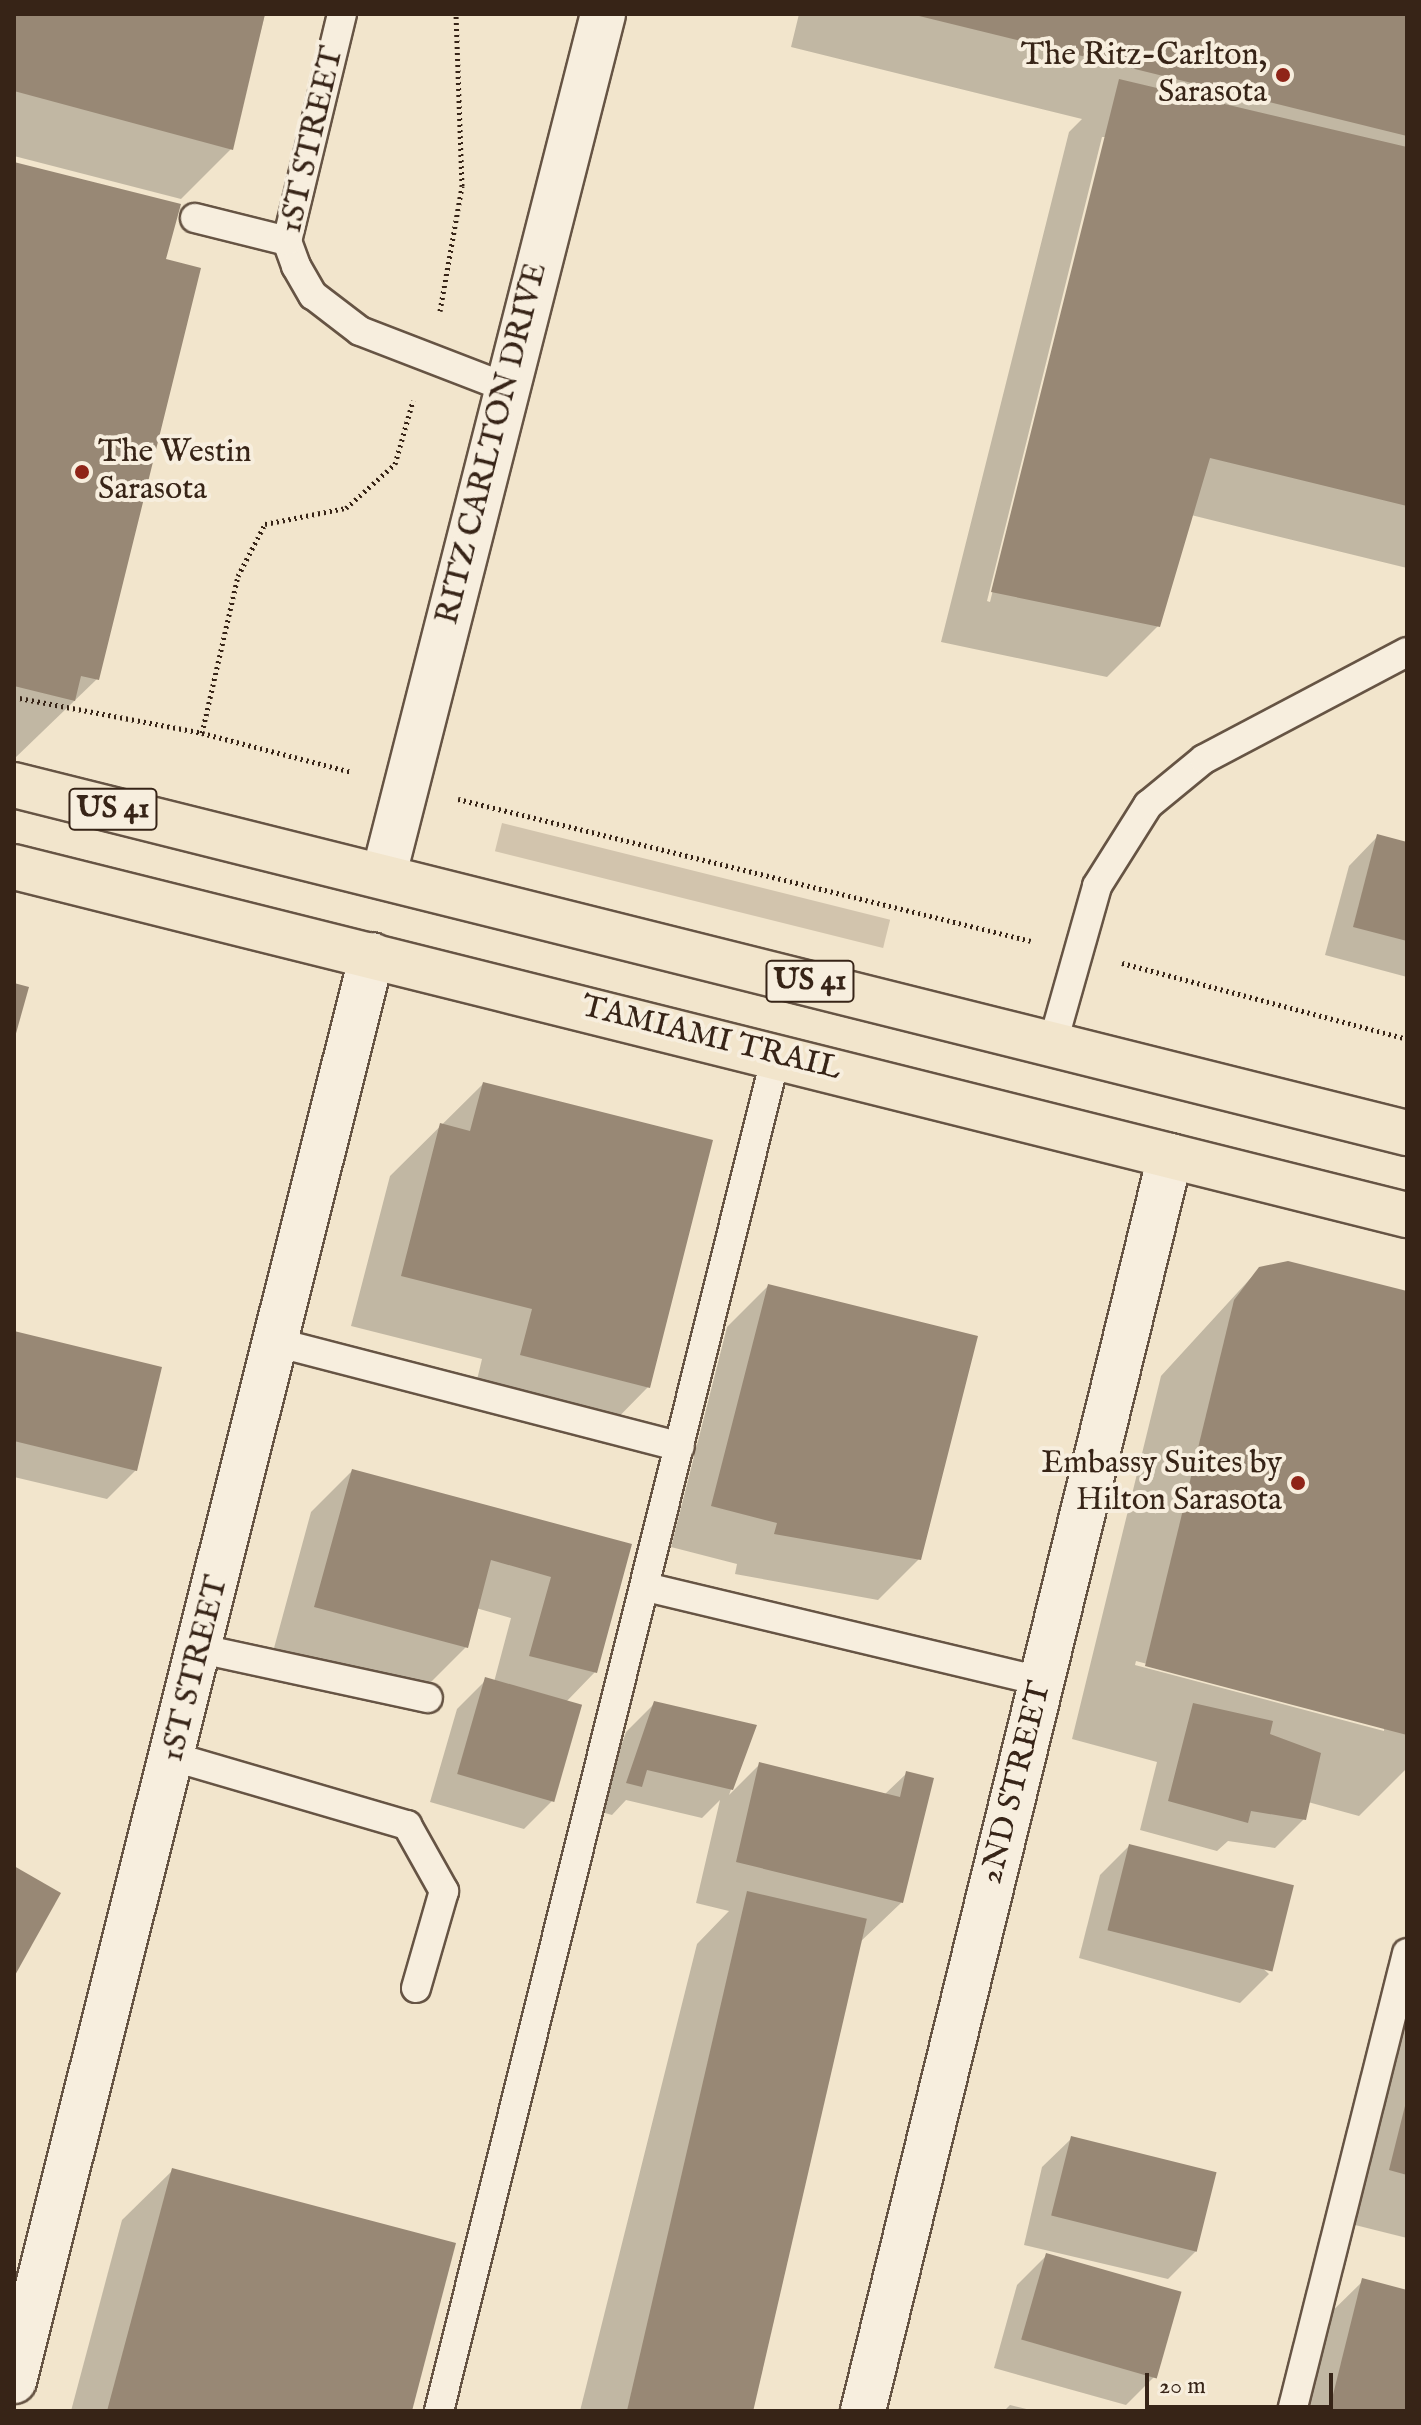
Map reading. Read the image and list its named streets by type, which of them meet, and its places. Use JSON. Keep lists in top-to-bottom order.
{
  "streets": {
    "main road": ["US 41", "TAMIAMI TRAIL"],
    "street": ["1ST STREET", "RITZ CARLTON DRIVE", "2ND STREET"]
  },
  "crossings": [
    ["1ST STREET", "TAMIAMI TRAIL"],
    ["RITZ CARLTON DRIVE", "US 41"],
    ["TAMIAMI TRAIL", "2ND STREET"]
  ],
  "places": ["The Ritz-Carlton, Sarasota", "The Westin Sarasota", "Embassy Suites by Hilton Sarasota"],
  "scale_bar": "20 m"
}
